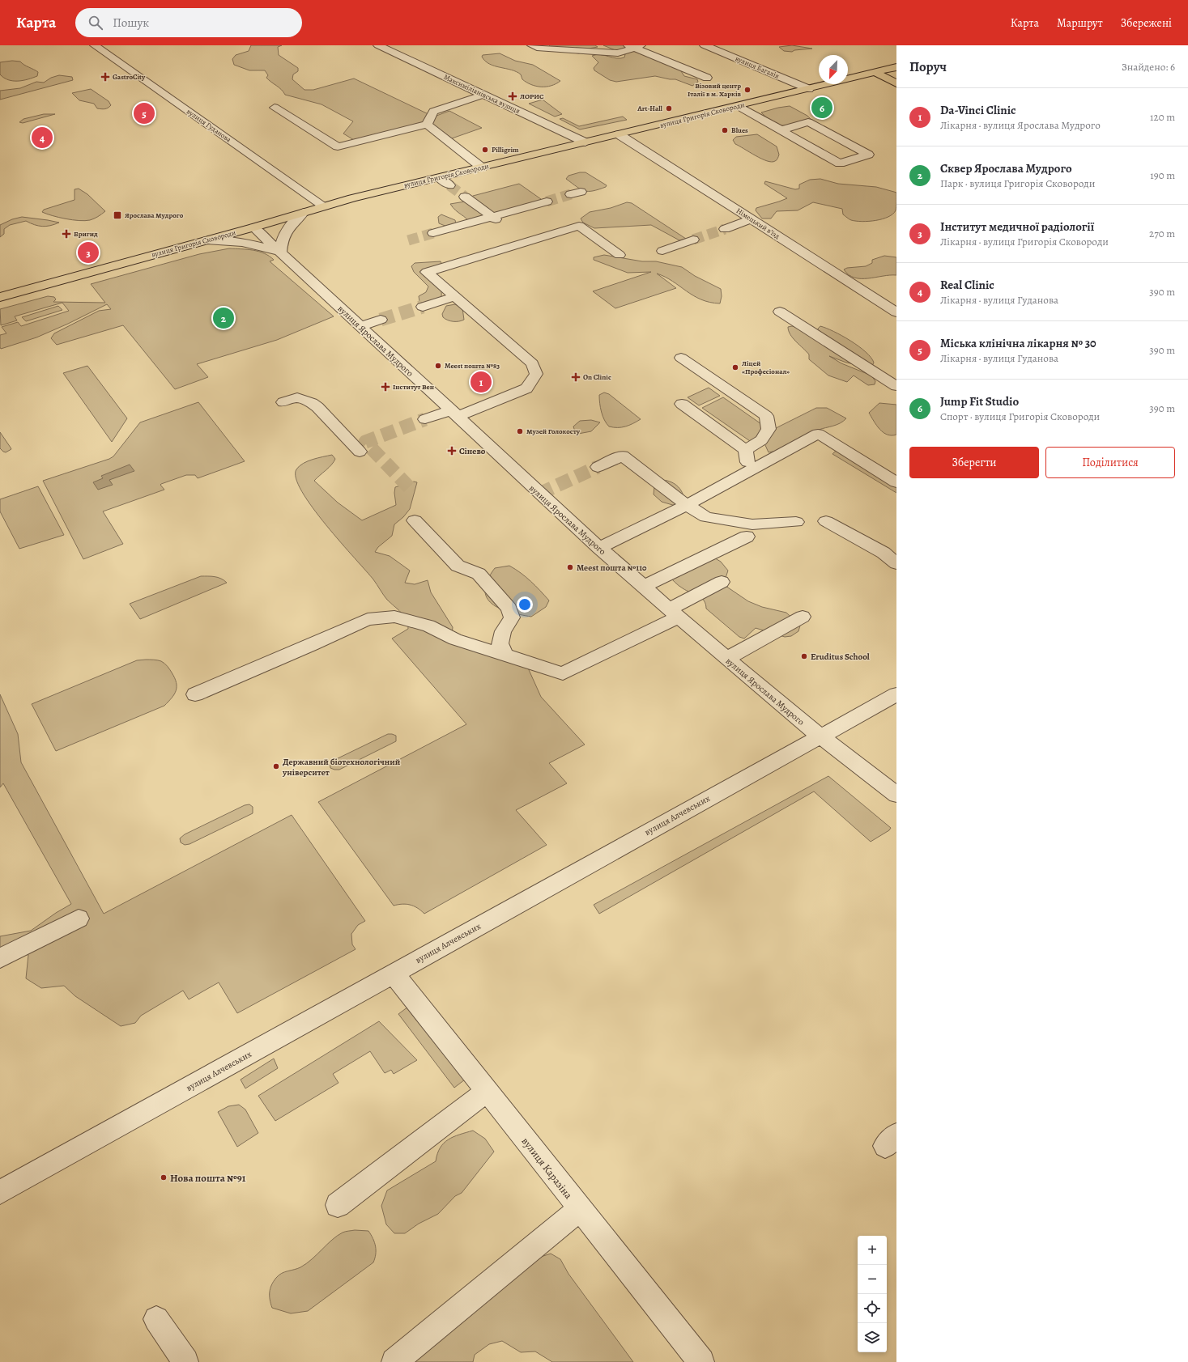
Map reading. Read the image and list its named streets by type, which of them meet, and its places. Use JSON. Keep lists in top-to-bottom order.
{
  "streets": {
    "main road": ["вулиця Григорія Сковороди"],
    "street": [
      "вулиця Багалія",
      "Максиміліанівська вулиця",
      "вулиця Гуданова",
      "Німецький в’їзд",
      "вулиця Ярослава Мудрого",
      "вулиця Алчевських",
      "вулиця Каразіна"
    ]
  },
  "crossings": [
    ["вулиця Багалія", "вулиця Григорія Сковороди"],
    ["Максиміліанівська вулиця", "вулиця Григорія Сковороди"],
    ["вулиця Григорія Сковороди", "вулиця Гуданова"],
    ["вулиця Григорія Сковороди", "Німецький в’їзд"],
    ["вулиця Григорія Сковороди", "вулиця Ярослава Мудрого"],
    ["вулиця Ярослава Мудрого", "вулиця Алчевських"],
    ["вулиця Алчевських", "вулиця Каразіна"]
  ],
  "places": {
    "health": [
      "GastroCity",
      "ЛОРИС",
      "Бригид",
      "On Clinic",
      "Інститут Вен",
      "Сінево"
    ],
    "other": [
      "Візовий центр Італії в м. Харків",
      "Art-Hall",
      "Blues",
      "Pilligrim",
      "Meest пошта №83",
      "Ліцей «Професіонал»",
      "Музей Голокосту",
      "Meest пошта №110",
      "Eruditus School",
      "Державний біотехнологічний університет",
      "Нова пошта №91"
    ],
    "transit": ["Ярослава Мудрого"]
  },
  "north": "bottom left",
  "page": {
    "header": "Карта",
    "search": "Пошук",
    "nav": ["Карта", "Маршрут", "Збережені"],
    "heading": ["Поруч", "Знайдено: 6"],
    "list": [
      {
        "mark": "1",
        "name": "Da-Vinci Сlinic",
        "note": "Лікарня · вулиця Ярослава Мудрого",
        "value": "120 m"
      },
      {
        "mark": "2",
        "name": "Сквер Ярослава Мудрого",
        "note": "Парк · вулиця Григорія Сковороди",
        "value": "190 m"
      },
      {
        "mark": "3",
        "name": "Інститут медичної радіології",
        "note": "Лікарня · вулиця Григорія Сковороди",
        "value": "270 m"
      },
      {
        "mark": "4",
        "name": "Real Clinic",
        "note": "Лікарня · вулиця Гуданова",
        "value": "390 m"
      },
      {
        "mark": "5",
        "name": "Міська клінічна лікарня № 30",
        "note": "Лікарня · вулиця Гуданова",
        "value": "390 m"
      },
      {
        "mark": "6",
        "name": "Jump Fit Studio",
        "note": "Спорт · вулиця Григорія Сковороди",
        "value": "390 m"
      }
    ],
    "pins": [
      "6",
      "5",
      "4",
      "3",
      "2",
      "1"
    ],
    "buttons": ["Зберегти", "Поділитися"],
    "map_buttons": ["+", "−"]
  }
}
